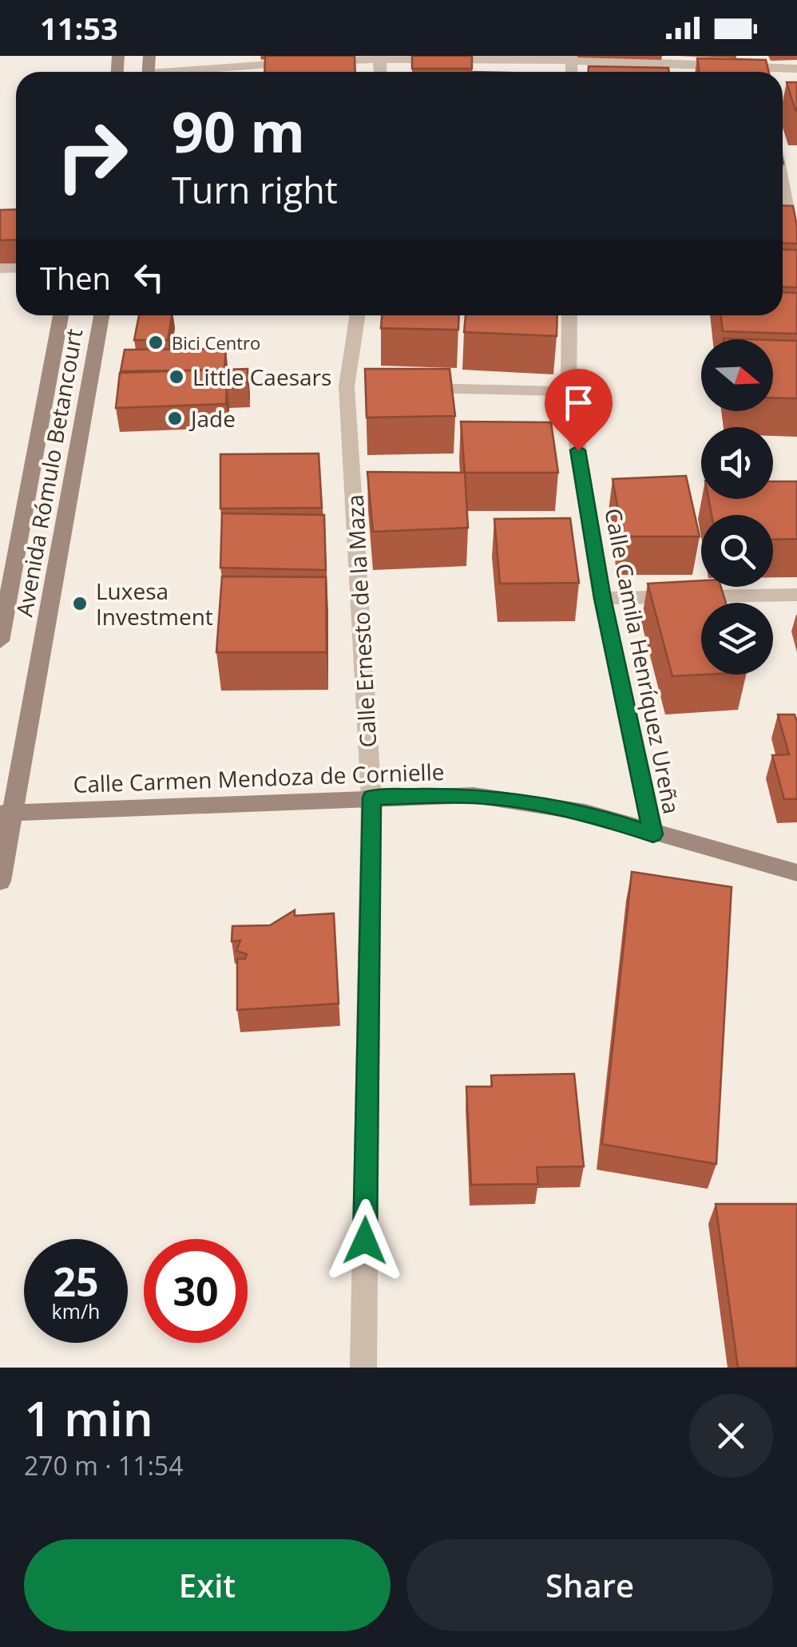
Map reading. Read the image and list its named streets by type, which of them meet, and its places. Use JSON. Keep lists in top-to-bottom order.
{
  "streets": {
    "main road": ["Avenida Rómulo Betancourt", "Calle Carmen Mendoza de Cornielle"],
    "street": ["Calle Ernesto de la Maza", "Calle Camila Henríquez Ureña"]
  },
  "crossings": [
    ["Avenida Rómulo Betancourt", "Calle Carmen Mendoza de Cornielle"],
    ["Calle Ernesto de la Maza", "Calle Carmen Mendoza de Cornielle"],
    ["Calle Camila Henríquez Ureña", "Calle Carmen Mendoza de Cornielle"]
  ],
  "places": [
    "Bici Centro",
    "Little Caesars",
    "Jade",
    "Luxesa Investment"
  ],
  "north": "right",
  "page": {
    "status": "11:53",
    "turn": ["90 m", "Turn right"],
    "then": "Then",
    "speed": "25 km/h",
    "limit": "30",
    "heading": ["1 min", "270 m · 11:54"],
    "buttons": ["Exit", "Share"]
  }
}
